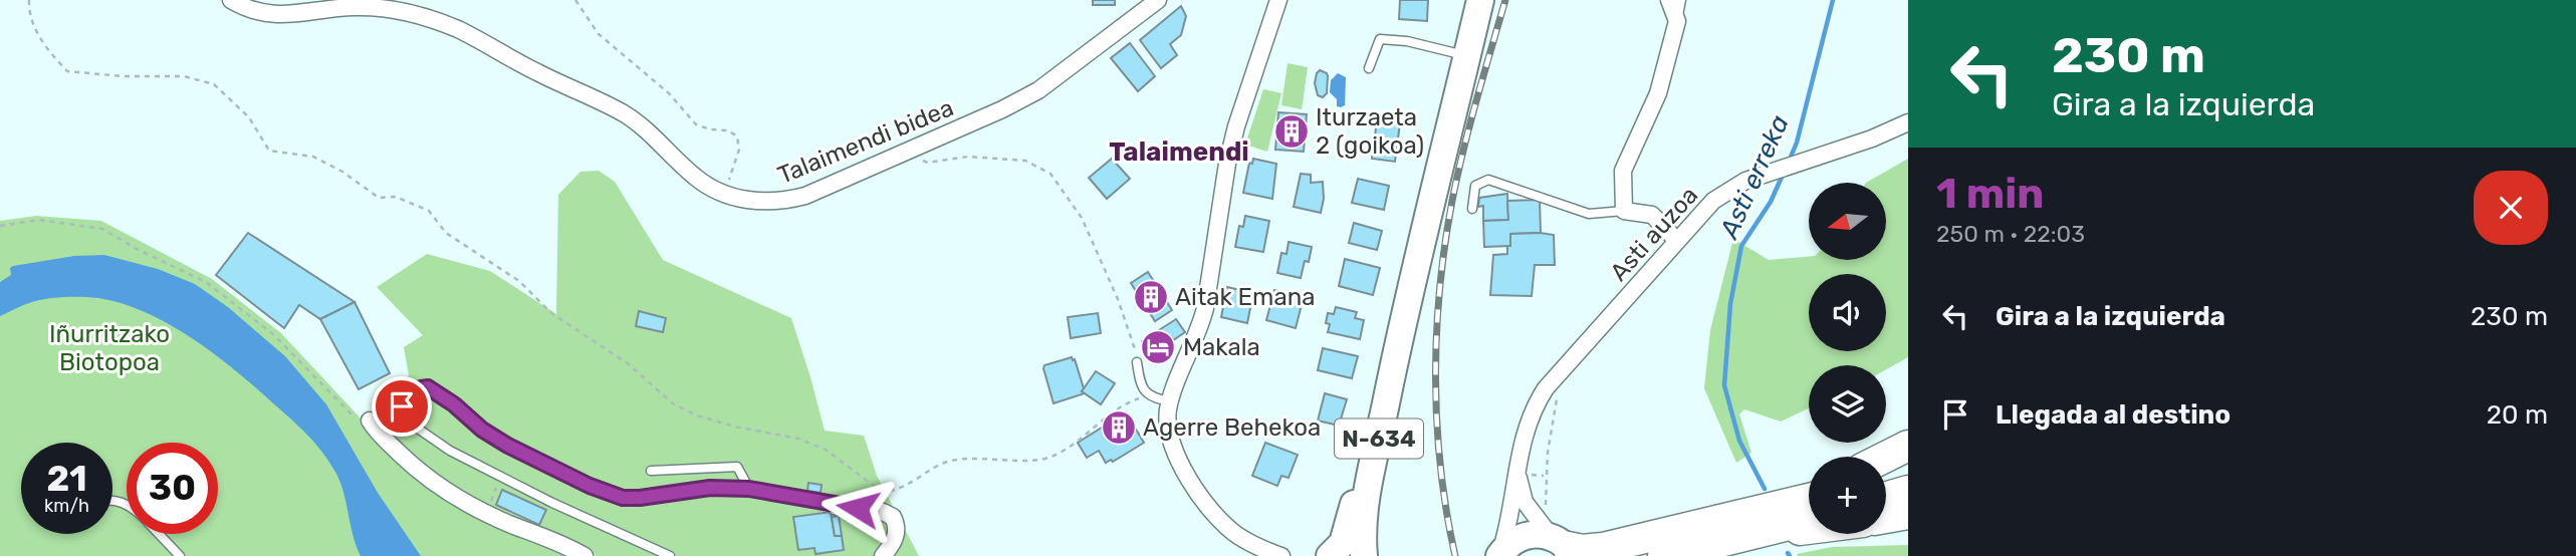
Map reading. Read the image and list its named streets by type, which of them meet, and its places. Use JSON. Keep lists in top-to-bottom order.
{
  "streets": {
    "highway": ["N-634"],
    "street": ["Talaimendi bidea", "Asti auzoa"]
  },
  "districts": ["Talaimendi"],
  "water": ["Asti erreka"],
  "parks": ["Iñurritzako Biotopoa"],
  "places": {
    "building": ["Iturzaeta 2 (goikoa)", "Aitak Emana", "Agerre Behekoa"],
    "hotel": ["Makala"]
  },
  "north": "left",
  "page": {
    "turn": ["230 m", "Gira a la izquierda"],
    "heading": ["1 min", "250 m · 22:03"],
    "map_buttons": "+",
    "list": [
      {
        "name": "Gira a la izquierda",
        "value": "230 m"
      },
      {
        "name": "Llegada al destino",
        "value": "20 m"
      }
    ],
    "speed": "21 km/h",
    "limit": "30"
  }
}
